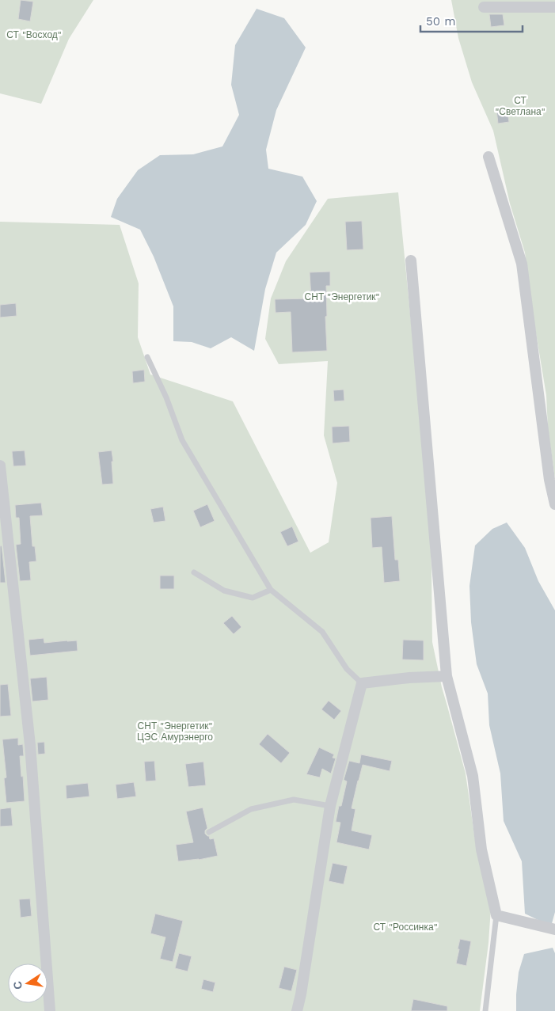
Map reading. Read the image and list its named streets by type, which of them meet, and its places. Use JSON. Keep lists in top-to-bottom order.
{
  "parks": [
    "СТ \"Восход\"",
    "СТ \"Светлана\"",
    "СНТ \"Энергетик\"",
    "СНТ \"Энергетик\" ЦЭС Амурэнерго",
    "СТ \"Россинка\""
  ],
  "scale_bar": "50 m",
  "north": "left"
}
